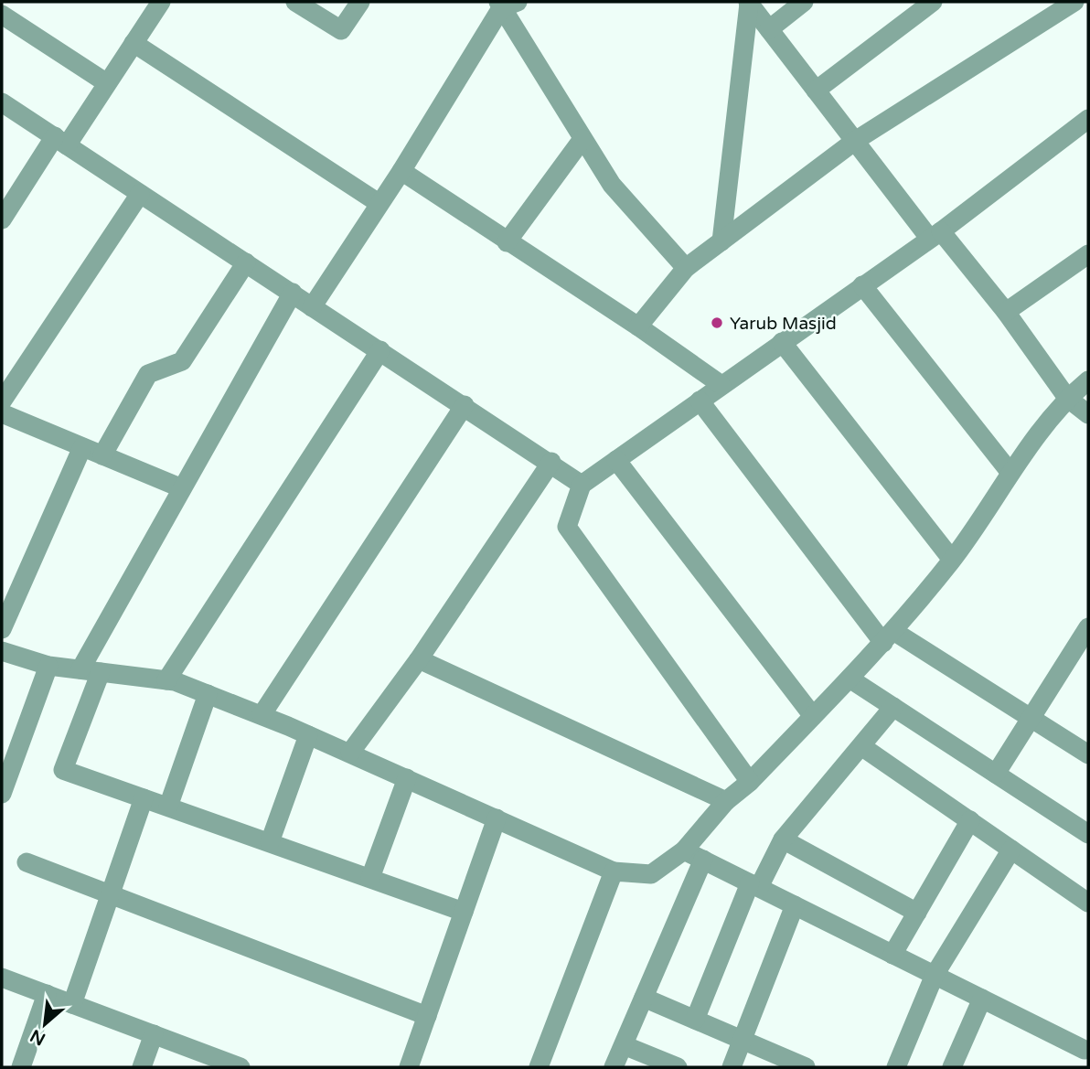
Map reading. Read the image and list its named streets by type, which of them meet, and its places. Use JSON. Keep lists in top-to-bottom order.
{
  "places": ["Yarub Masjid"],
  "north": "bottom left"
}
